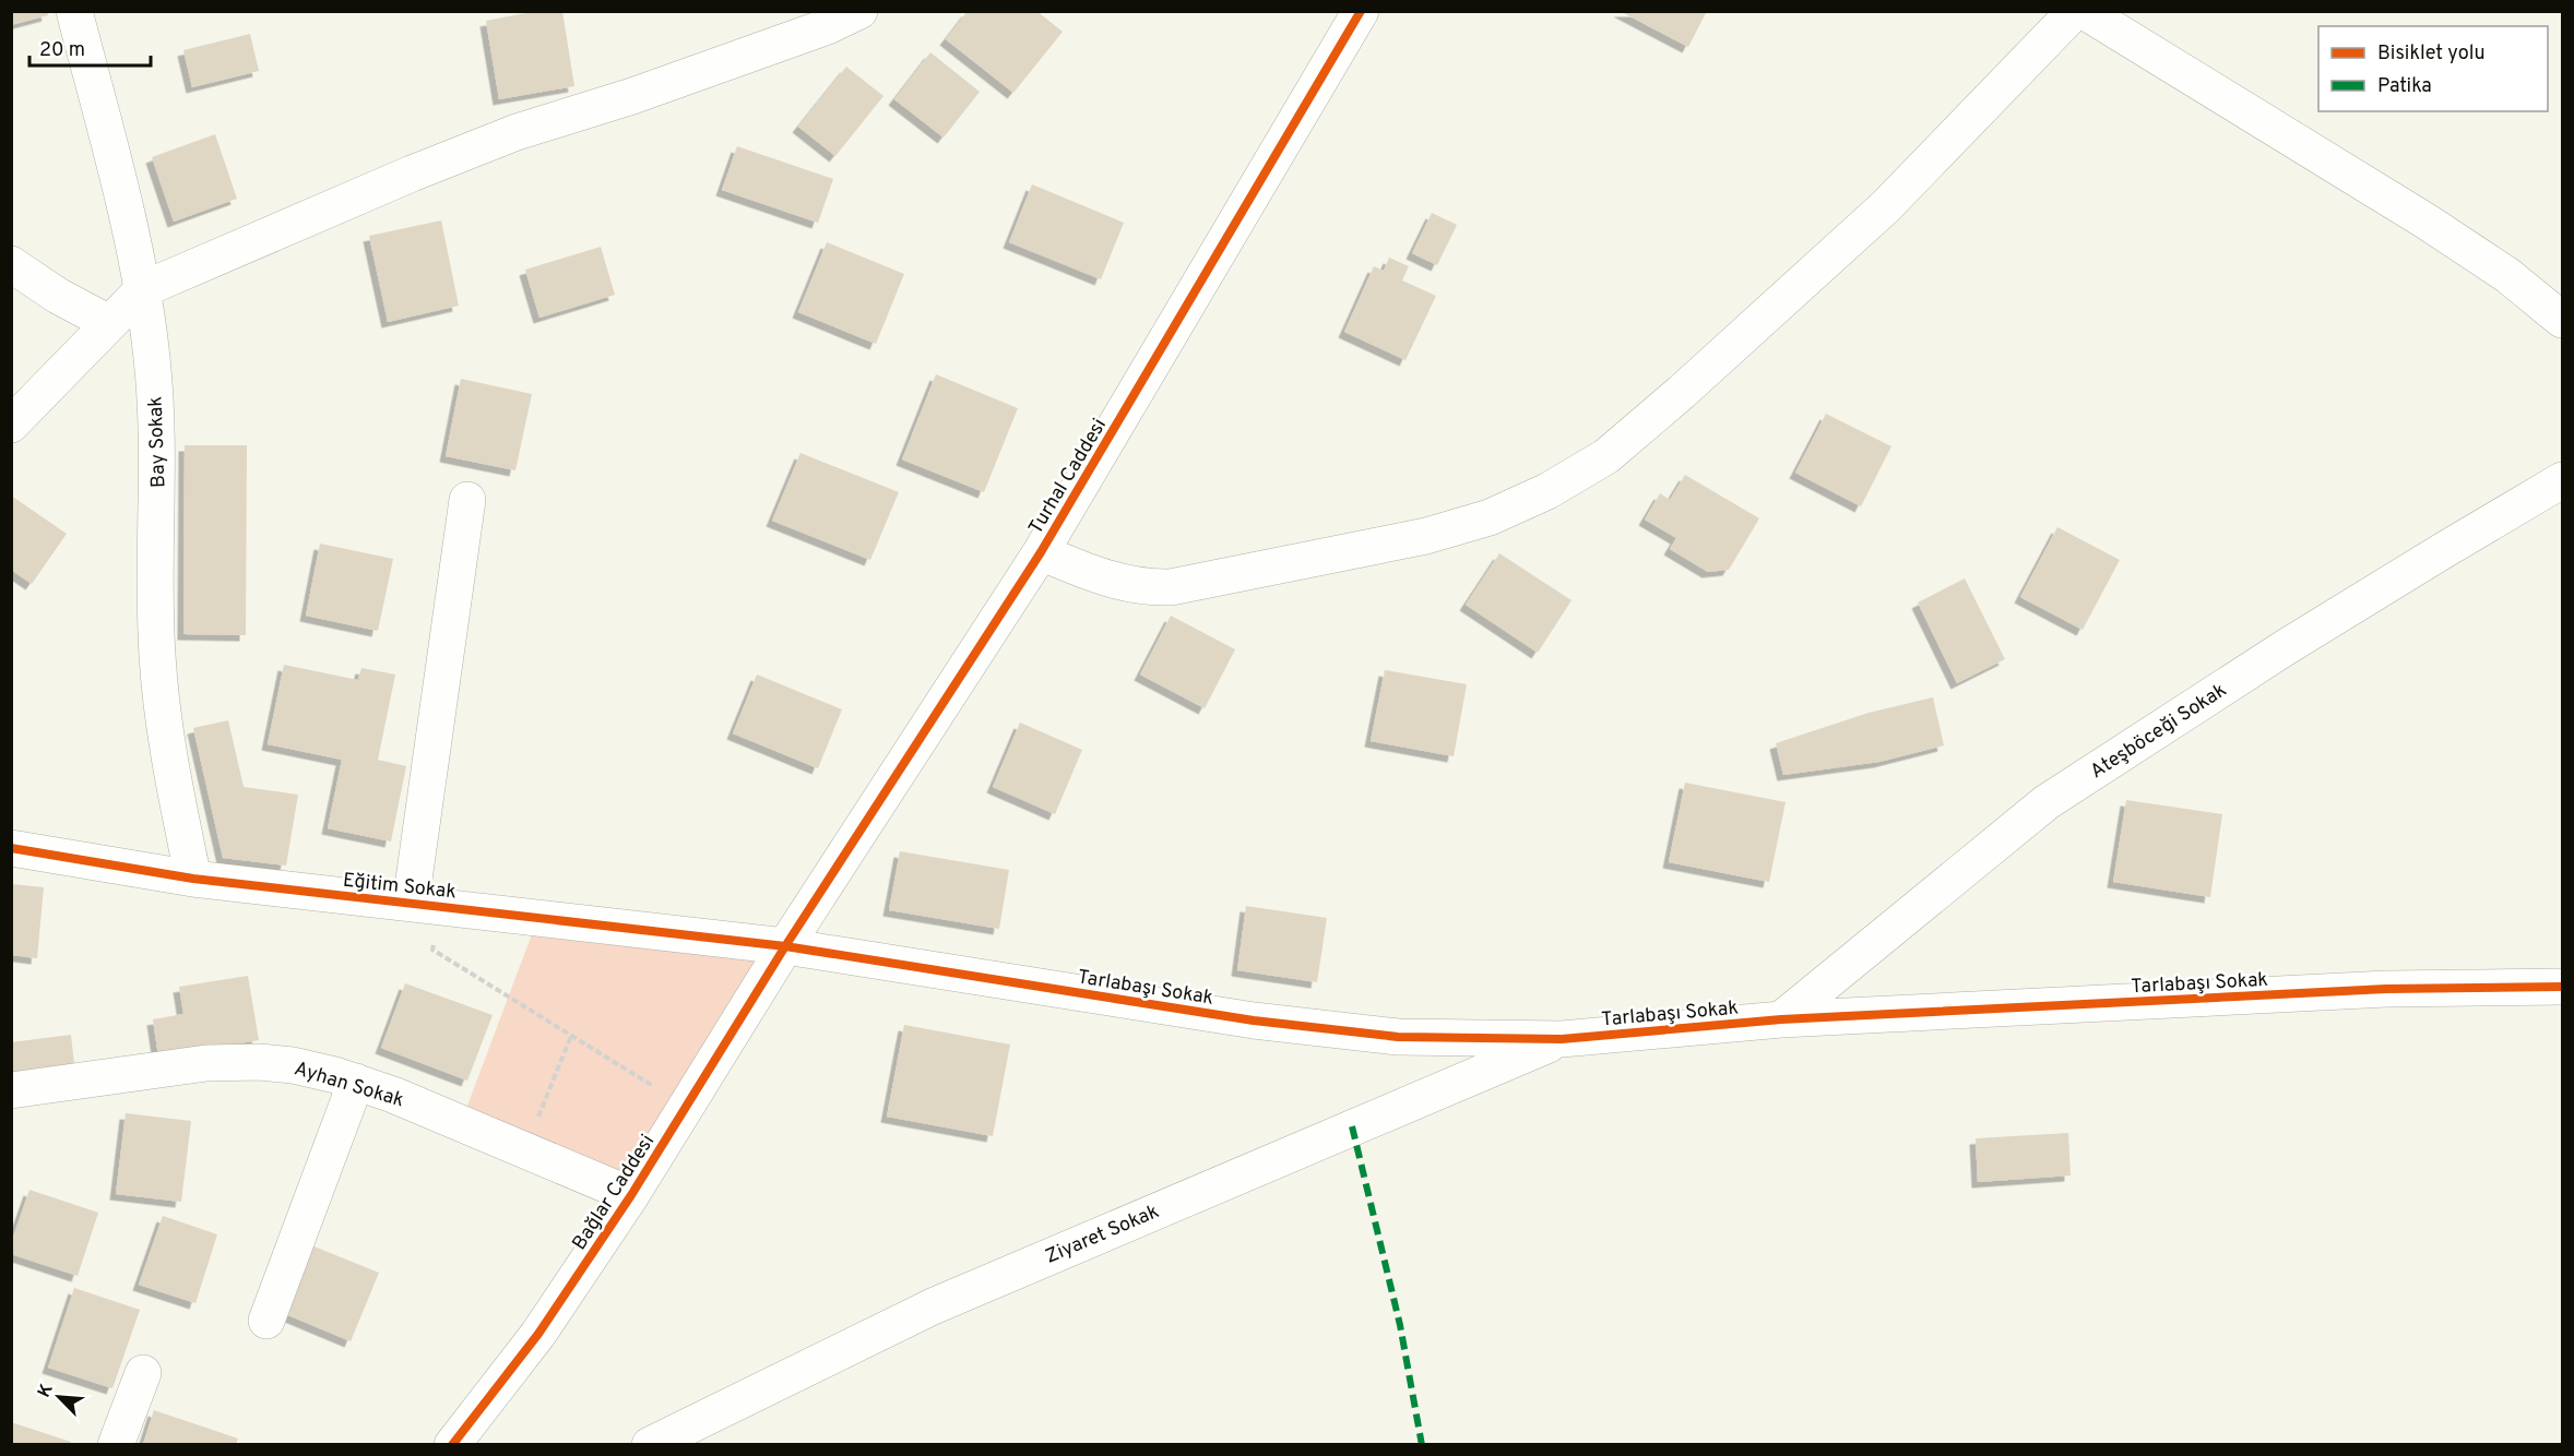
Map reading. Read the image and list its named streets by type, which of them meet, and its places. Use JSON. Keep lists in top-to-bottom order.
{
  "streets": {
    "street": [
      "Bay Sokak",
      "Turhal Caddesi",
      "Ateşböceği Sokak",
      "Eğitim Sokak",
      "Tarlabaşı Sokak",
      "Ayhan Sokak",
      "Bağlar Caddesi",
      "Ziyaret Sokak"
    ]
  },
  "crossings": [
    ["Bay Sokak", "Eğitim Sokak"],
    ["Turhal Caddesi", "Eğitim Sokak"],
    ["Turhal Caddesi", "Tarlabaşı Sokak"],
    ["Turhal Caddesi", "Bağlar Caddesi"],
    ["Ateşböceği Sokak", "Tarlabaşı Sokak"],
    ["Eğitim Sokak", "Tarlabaşı Sokak"],
    ["Eğitim Sokak", "Bağlar Caddesi"],
    ["Tarlabaşı Sokak", "Bağlar Caddesi"],
    ["Tarlabaşı Sokak", "Ziyaret Sokak"],
    ["Ayhan Sokak", "Bağlar Caddesi"]
  ],
  "legend": ["Bisiklet yolu", "Patika"],
  "scale_bar": "20 m",
  "north": "top left"
}
